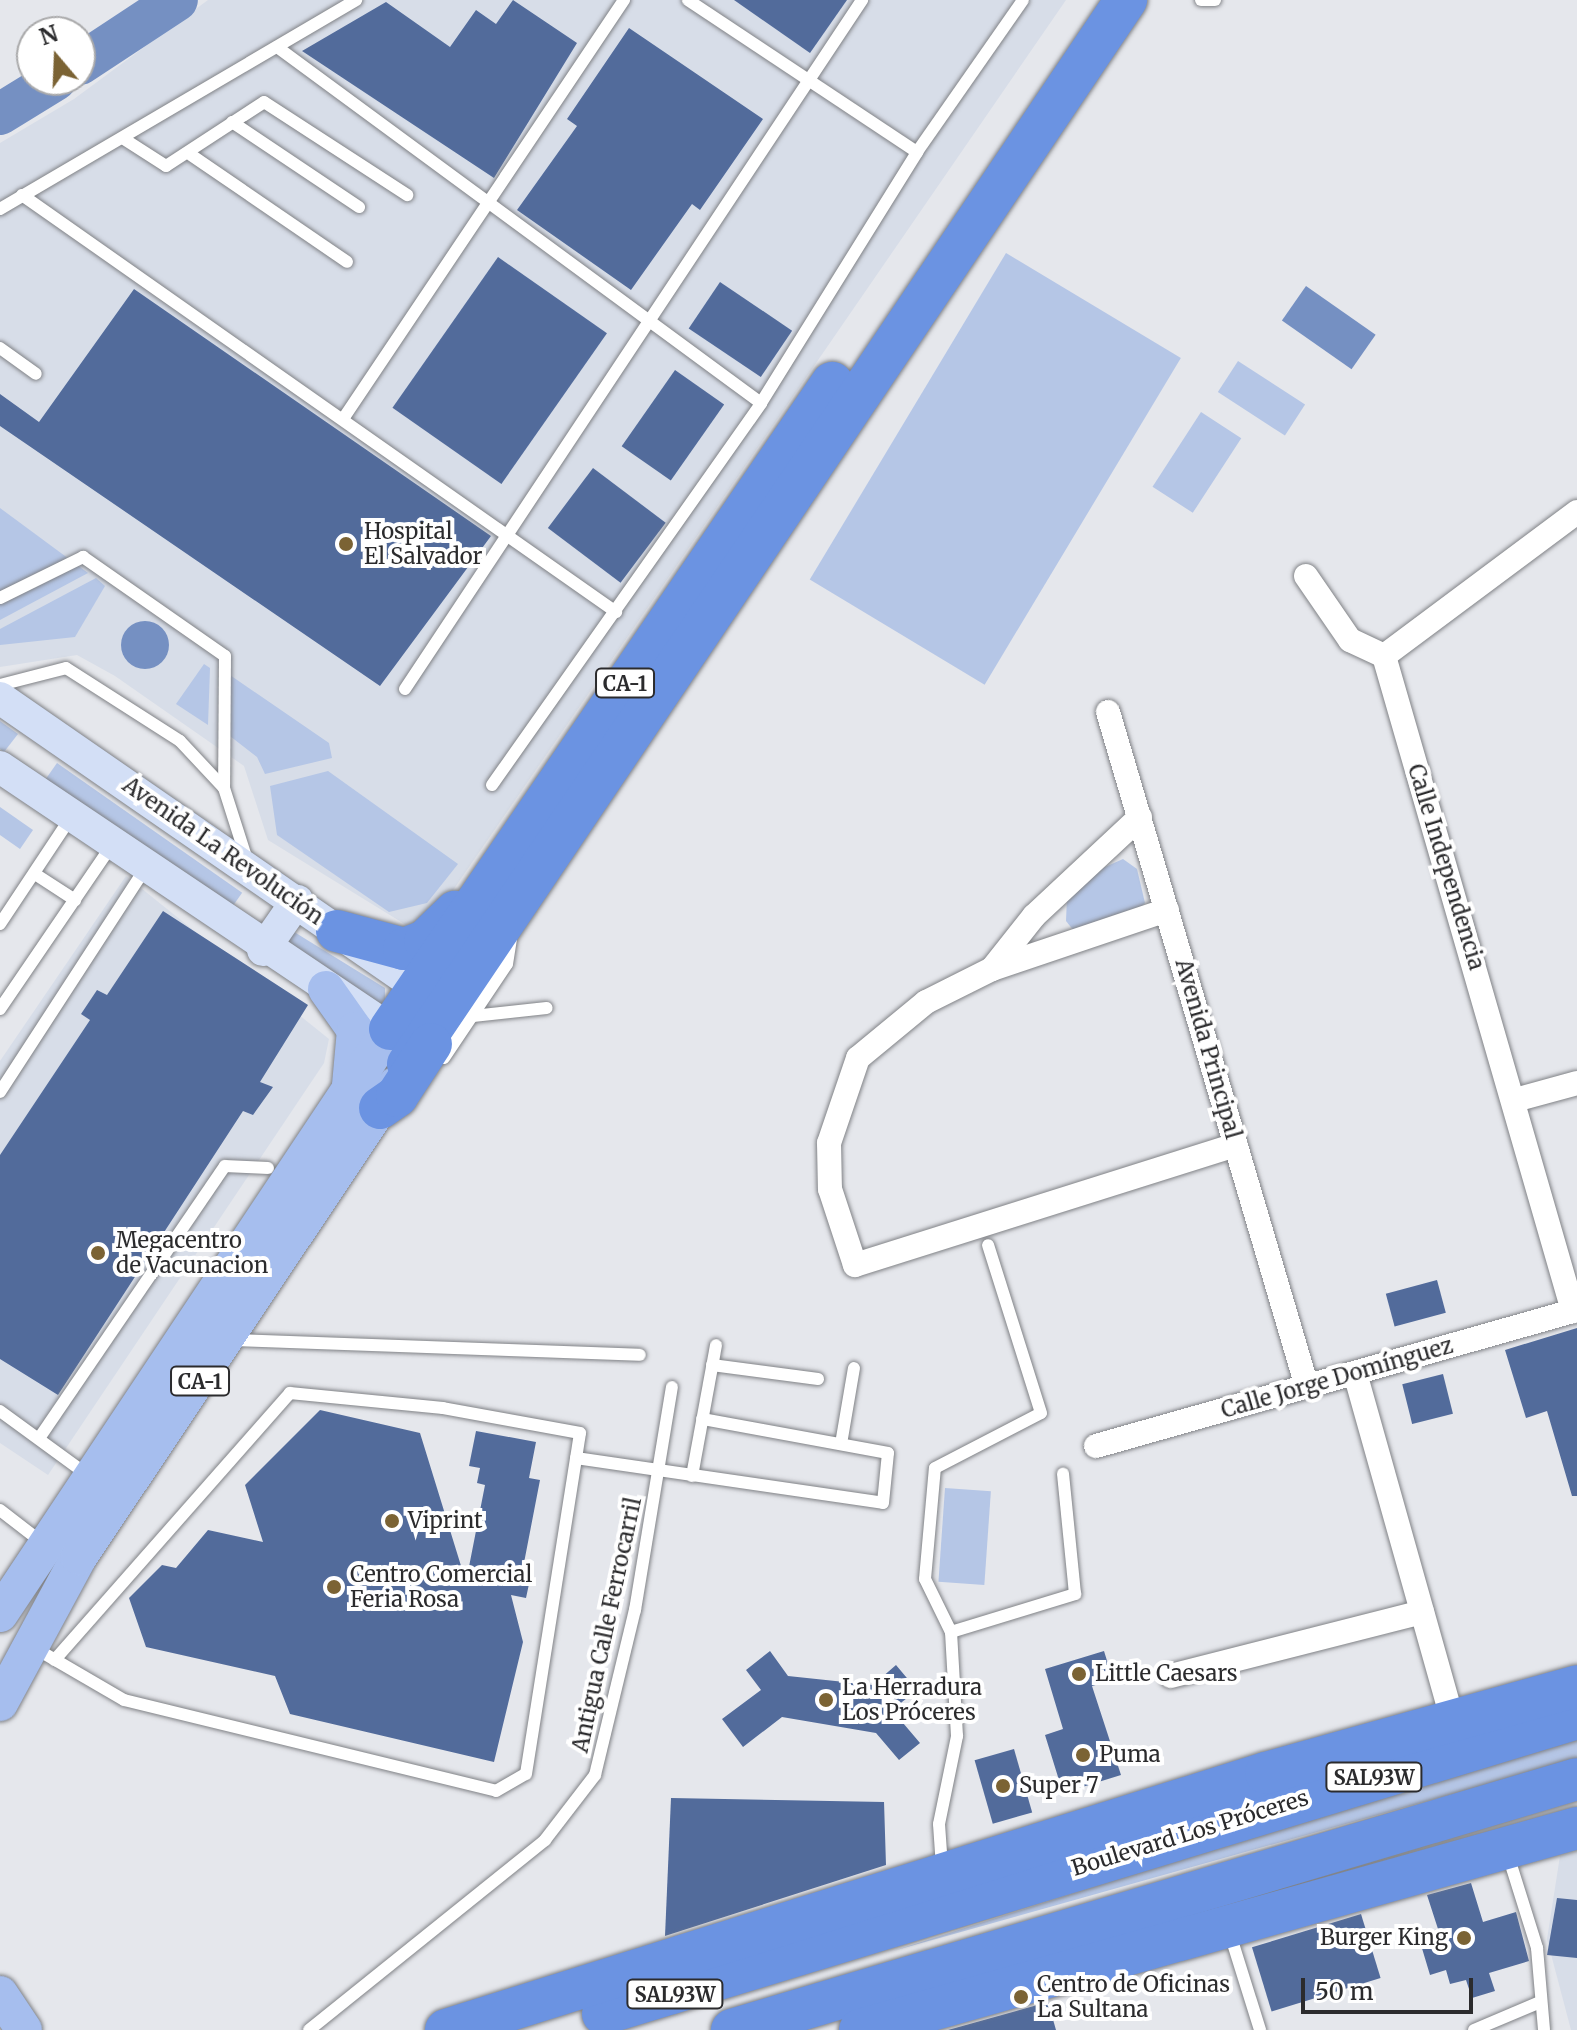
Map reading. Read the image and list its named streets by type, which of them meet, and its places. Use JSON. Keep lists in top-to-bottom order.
{
  "streets": {
    "highway": ["CA-1", "SAL93W", "Boulevard Los Próceres"],
    "main road": ["Avenida La Revolución"],
    "street": ["Calle Independencia", "Avenida Principal", "Calle Jorge Domínguez"],
    "lane": ["Antigua Calle Ferrocarril"]
  },
  "crossings": [
    ["CA-1", "Avenida La Revolución"],
    ["Calle Independencia", "Calle Jorge Domínguez"],
    ["Avenida Principal", "Calle Jorge Domínguez"]
  ],
  "places": [
    "Hospital El Salvador",
    "Megacentro de Vacunacion",
    "Viprint",
    "Centro Comercial Feria Rosa",
    "Little Caesars",
    "La Herradura Los Próceres",
    "Puma",
    "Super 7",
    "Burger King",
    "Centro de Oficinas La Sultana"
  ],
  "scale_bar": "50 m",
  "north": "top"
}
